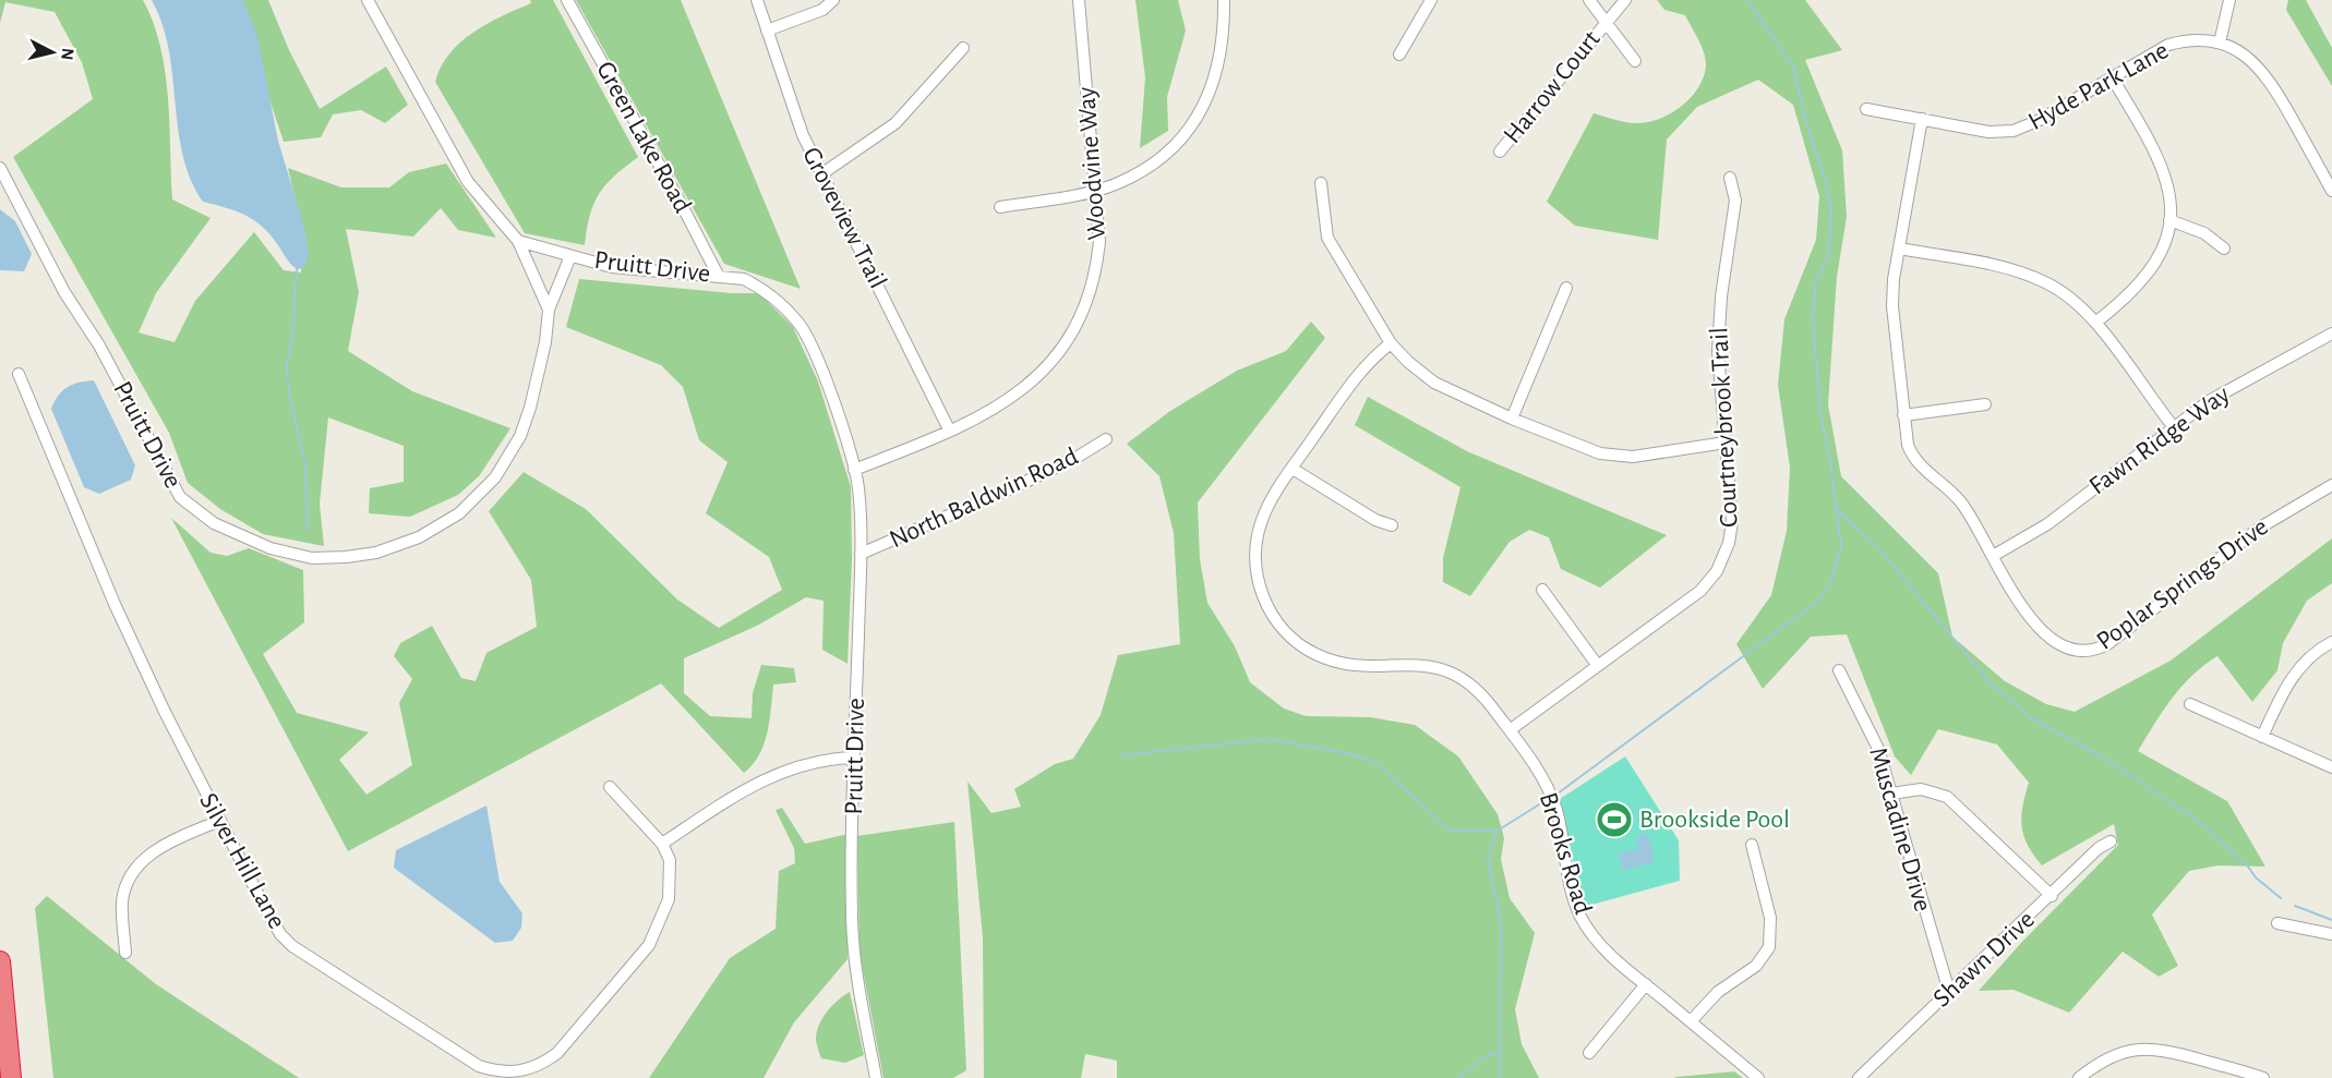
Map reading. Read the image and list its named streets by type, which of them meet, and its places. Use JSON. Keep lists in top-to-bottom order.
{
  "streets": {
    "street": [
      "Hyde Park Lane",
      "Harrow Court",
      "Green Lake Road",
      "Woodvine Way",
      "Groveview Trail",
      "Pruitt Drive",
      "Courtneybrook Trail",
      "Fawn Ridge Way",
      "North Baldwin Road",
      "Poplar Springs Drive",
      "Muscadine Drive",
      "Brooks Road",
      "Silver Hill Lane",
      "Shawn Drive"
    ]
  },
  "crossings": [
    ["Hyde Park Lane", "Poplar Springs Drive"],
    ["Green Lake Road", "Pruitt Drive"],
    ["Woodvine Way", "Groveview Trail"],
    ["Woodvine Way", "Pruitt Drive"],
    ["Pruitt Drive", "North Baldwin Road"],
    ["Courtneybrook Trail", "Brooks Road"],
    ["Fawn Ridge Way", "Poplar Springs Drive"],
    ["Muscadine Drive", "Shawn Drive"]
  ],
  "places": {
    "sports": ["Brookside Pool"]
  },
  "north": "right"
}
